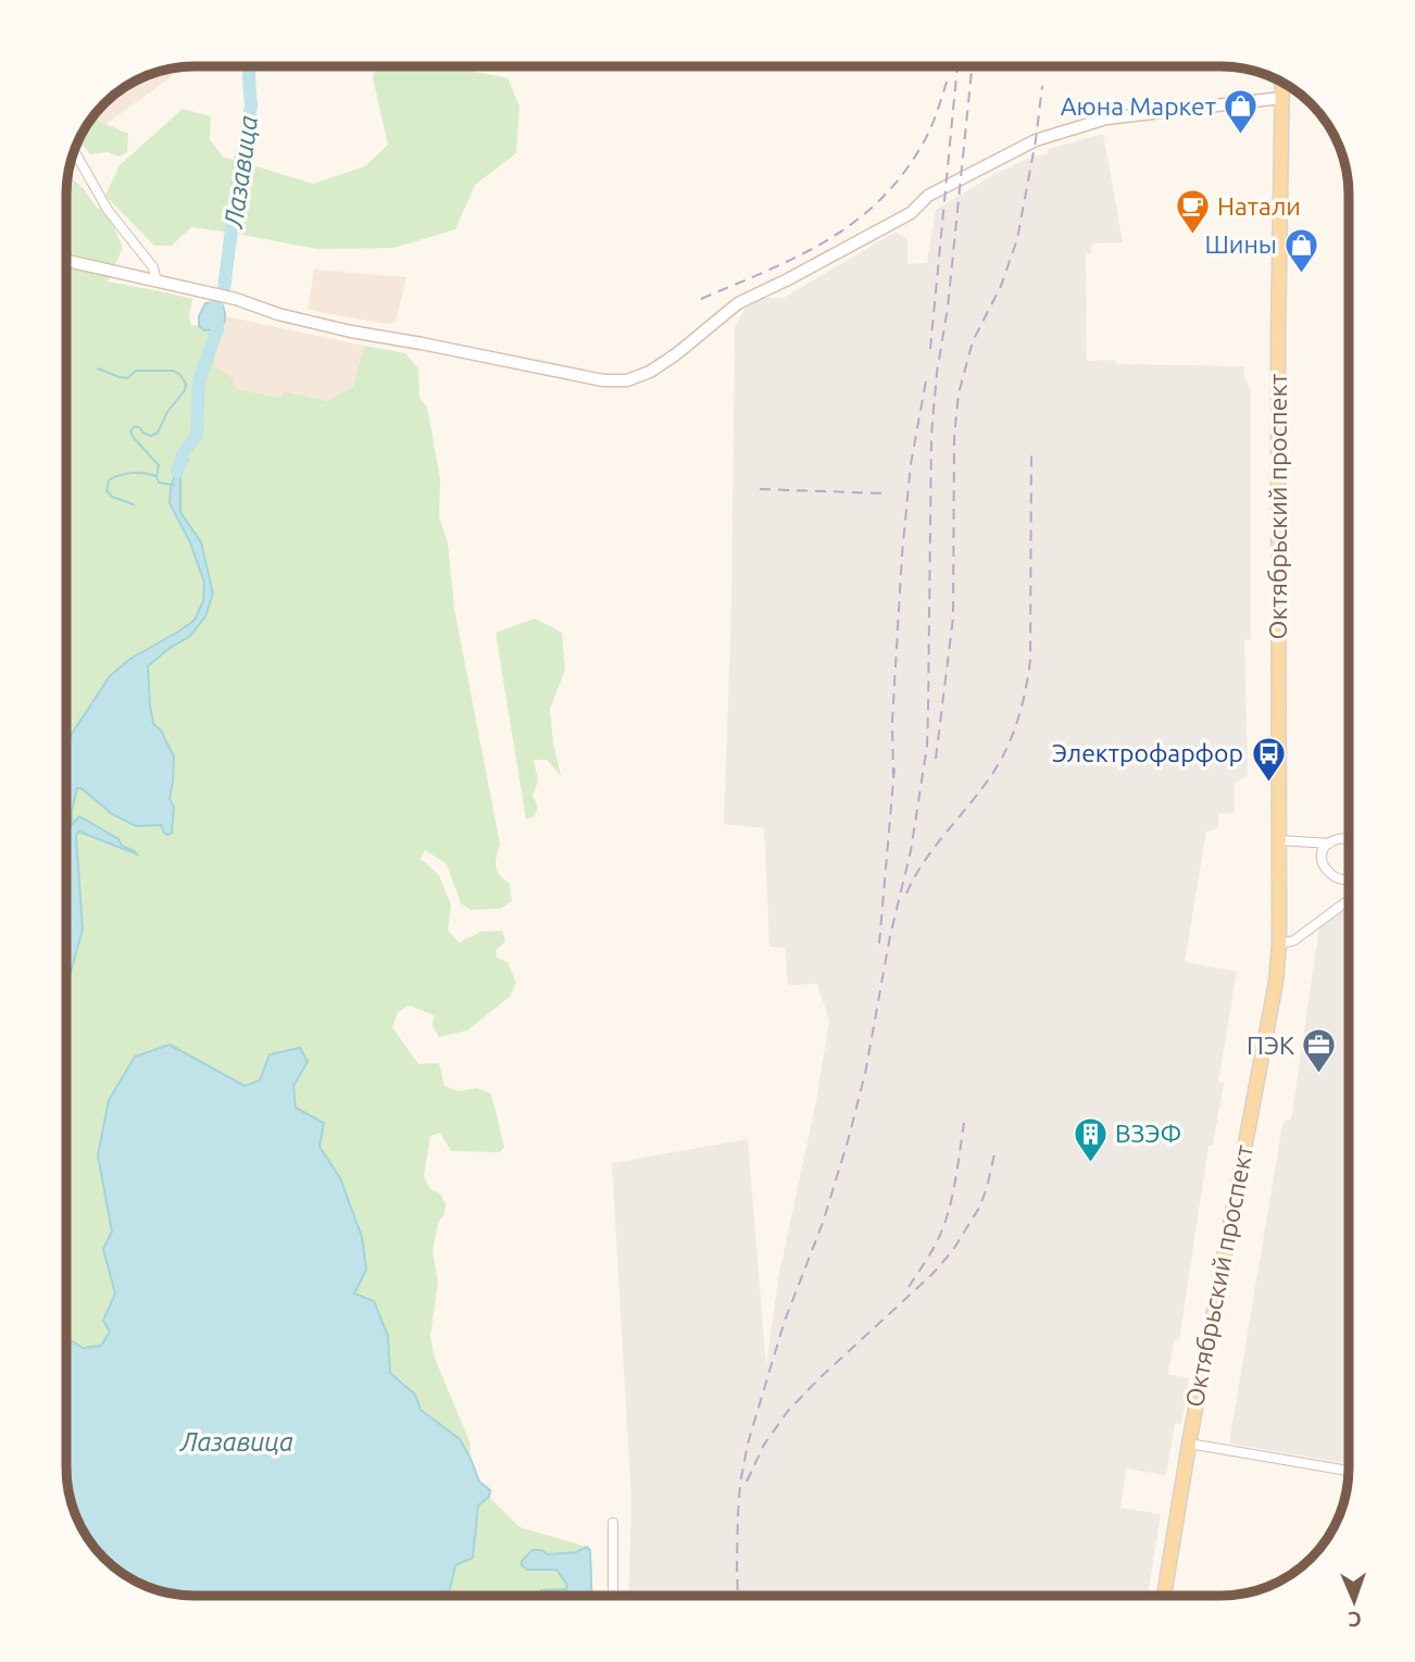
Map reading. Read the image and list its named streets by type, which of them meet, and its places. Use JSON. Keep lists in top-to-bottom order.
{
  "streets": {
    "main road": ["Октябрьский проспект"]
  },
  "water": ["Лазавица"],
  "places": {
    "shop": ["Аюна Маркет", "Шины"],
    "cafe": ["Натали"],
    "bus stop": ["Электрофарфор"],
    "office": ["ПЭК"],
    "building": ["ВЗЭФ"]
  },
  "north": "bottom"
}
